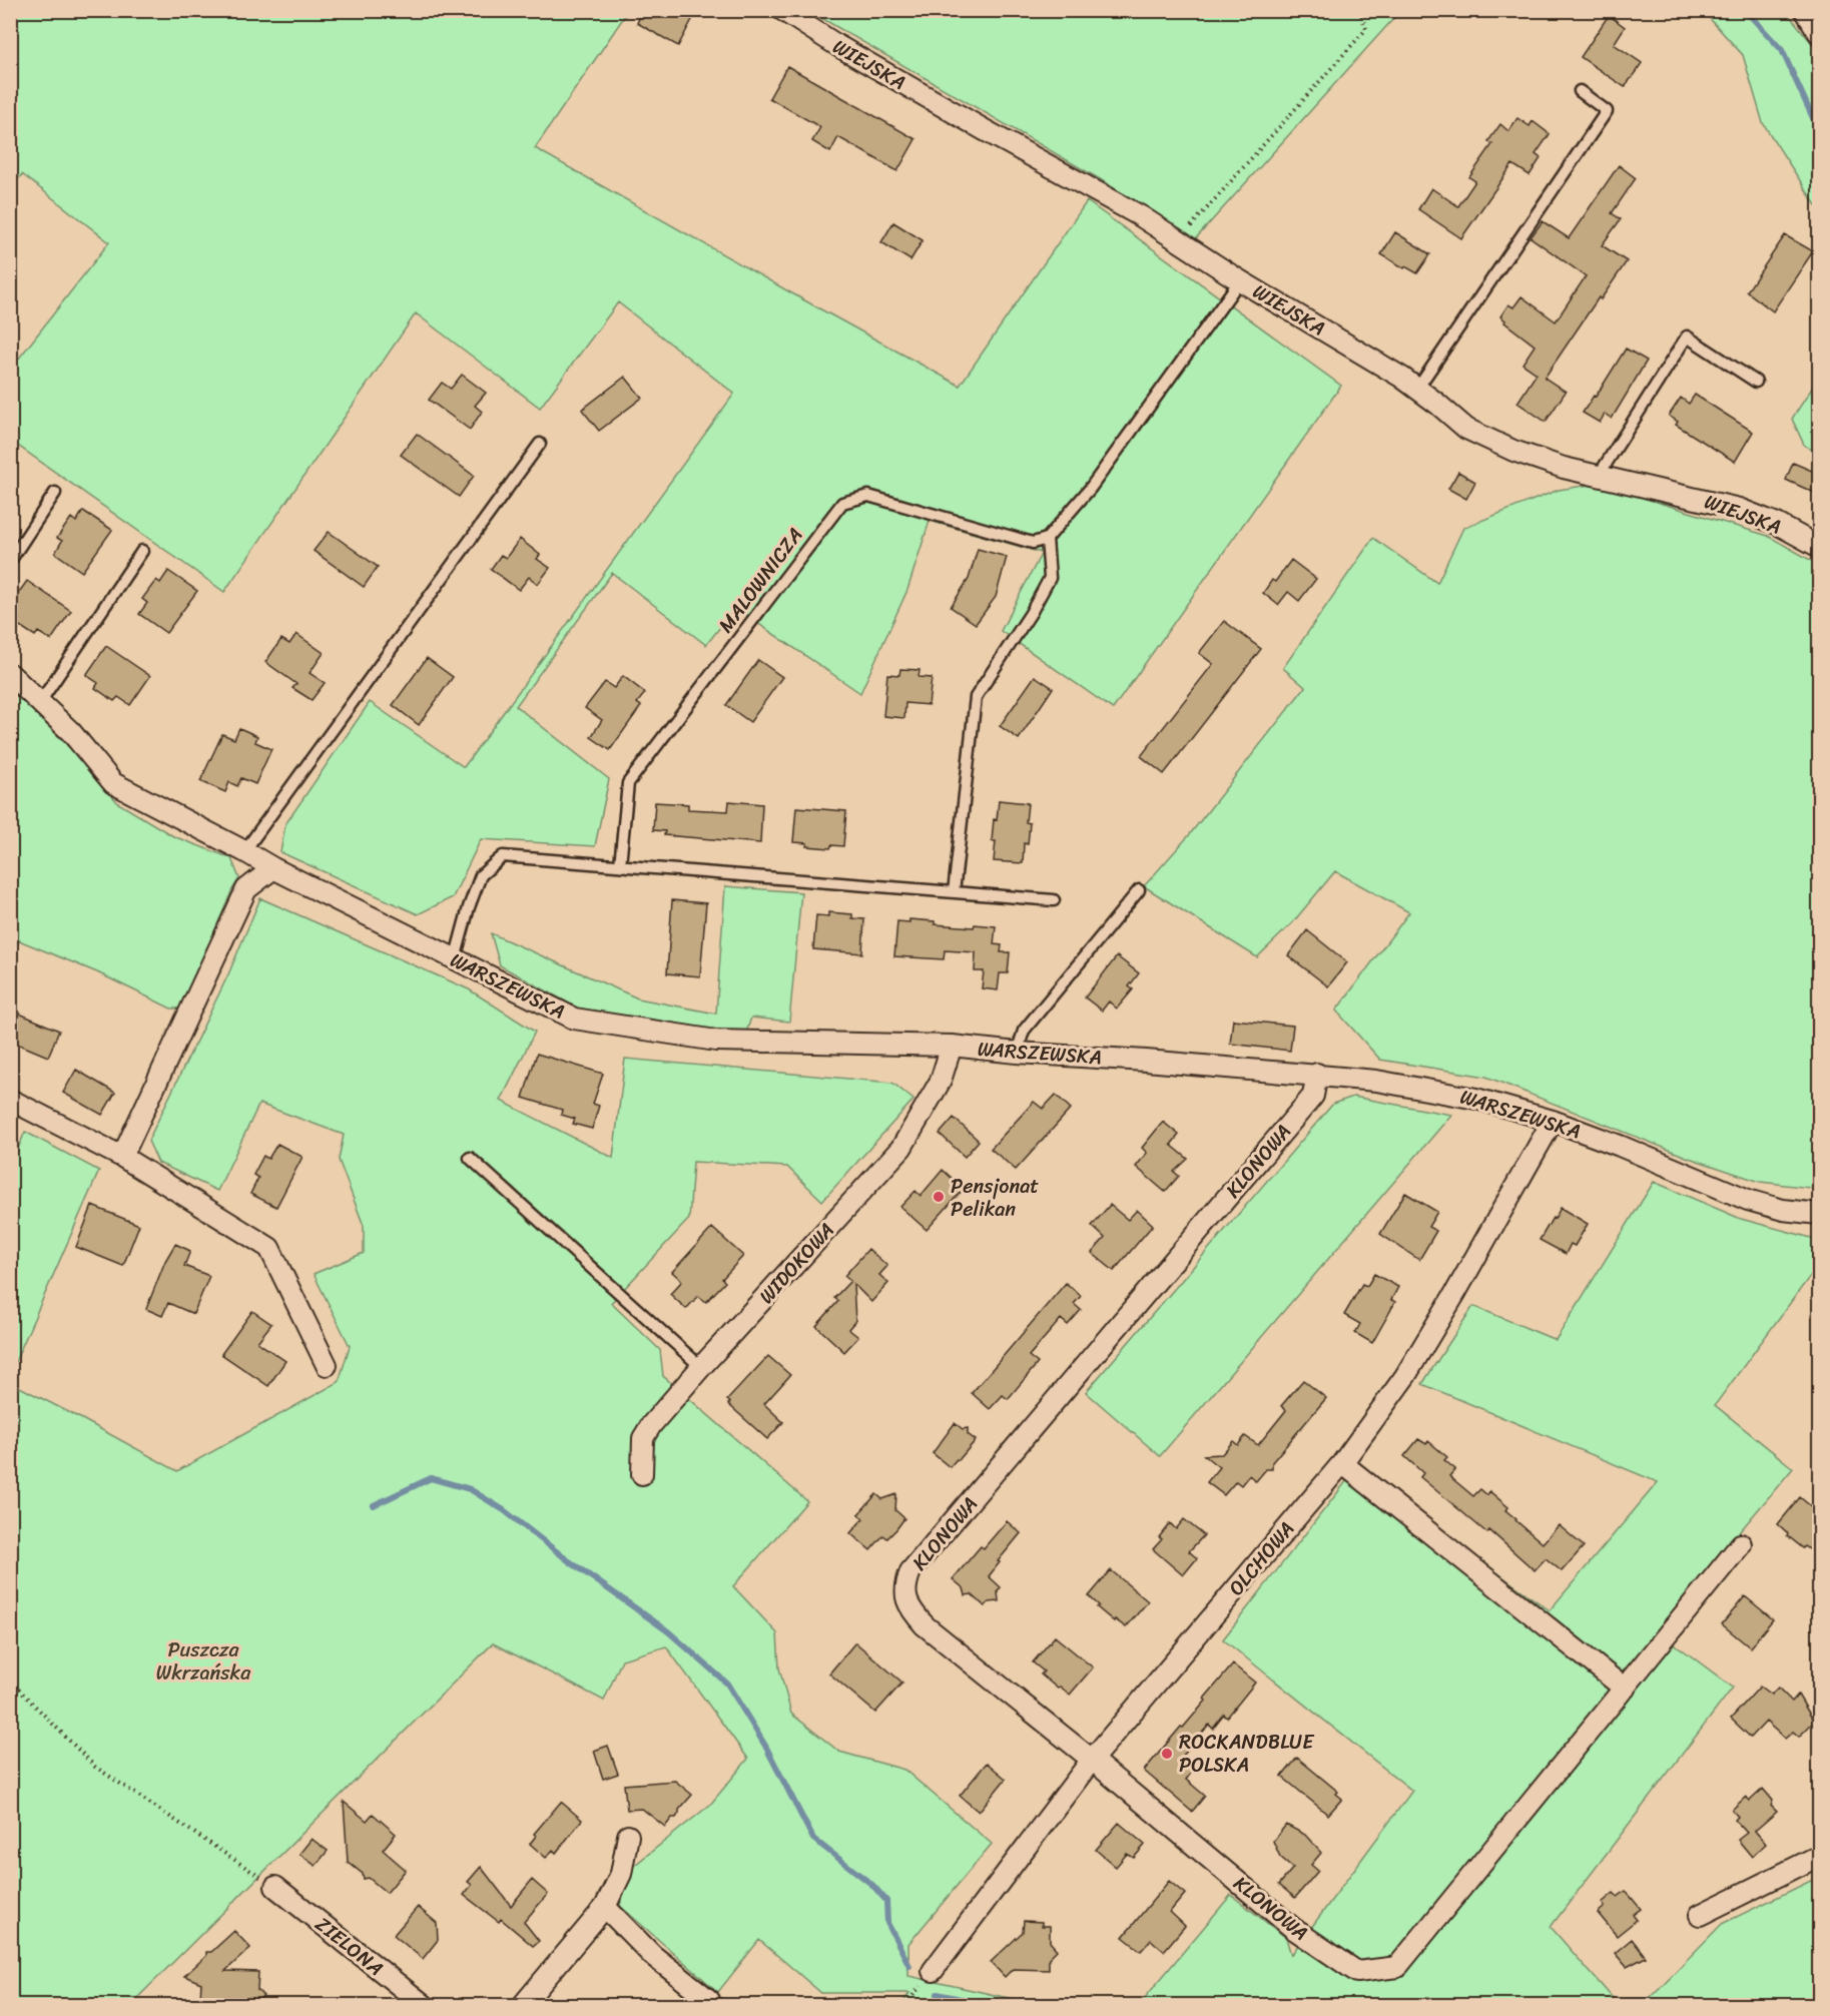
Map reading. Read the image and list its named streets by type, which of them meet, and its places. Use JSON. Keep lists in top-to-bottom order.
{
  "streets": {
    "street": [
      "WIEJSKA",
      "WARSZEWSKA",
      "KLONOWA",
      "WIDOKOWA",
      "OLCHOWA",
      "ZIELONA"
    ],
    "lane": ["MALOWNICZA"]
  },
  "crossings": [
    ["WARSZEWSKA", "KLONOWA"],
    ["WARSZEWSKA", "WIDOKOWA"],
    ["WARSZEWSKA", "OLCHOWA"],
    ["KLONOWA", "OLCHOWA"]
  ],
  "parks": ["Puszcza Wkrzańska"],
  "places": ["Pensjonat Pelikan", "ROCKANDBLUE POLSKA"]
}
